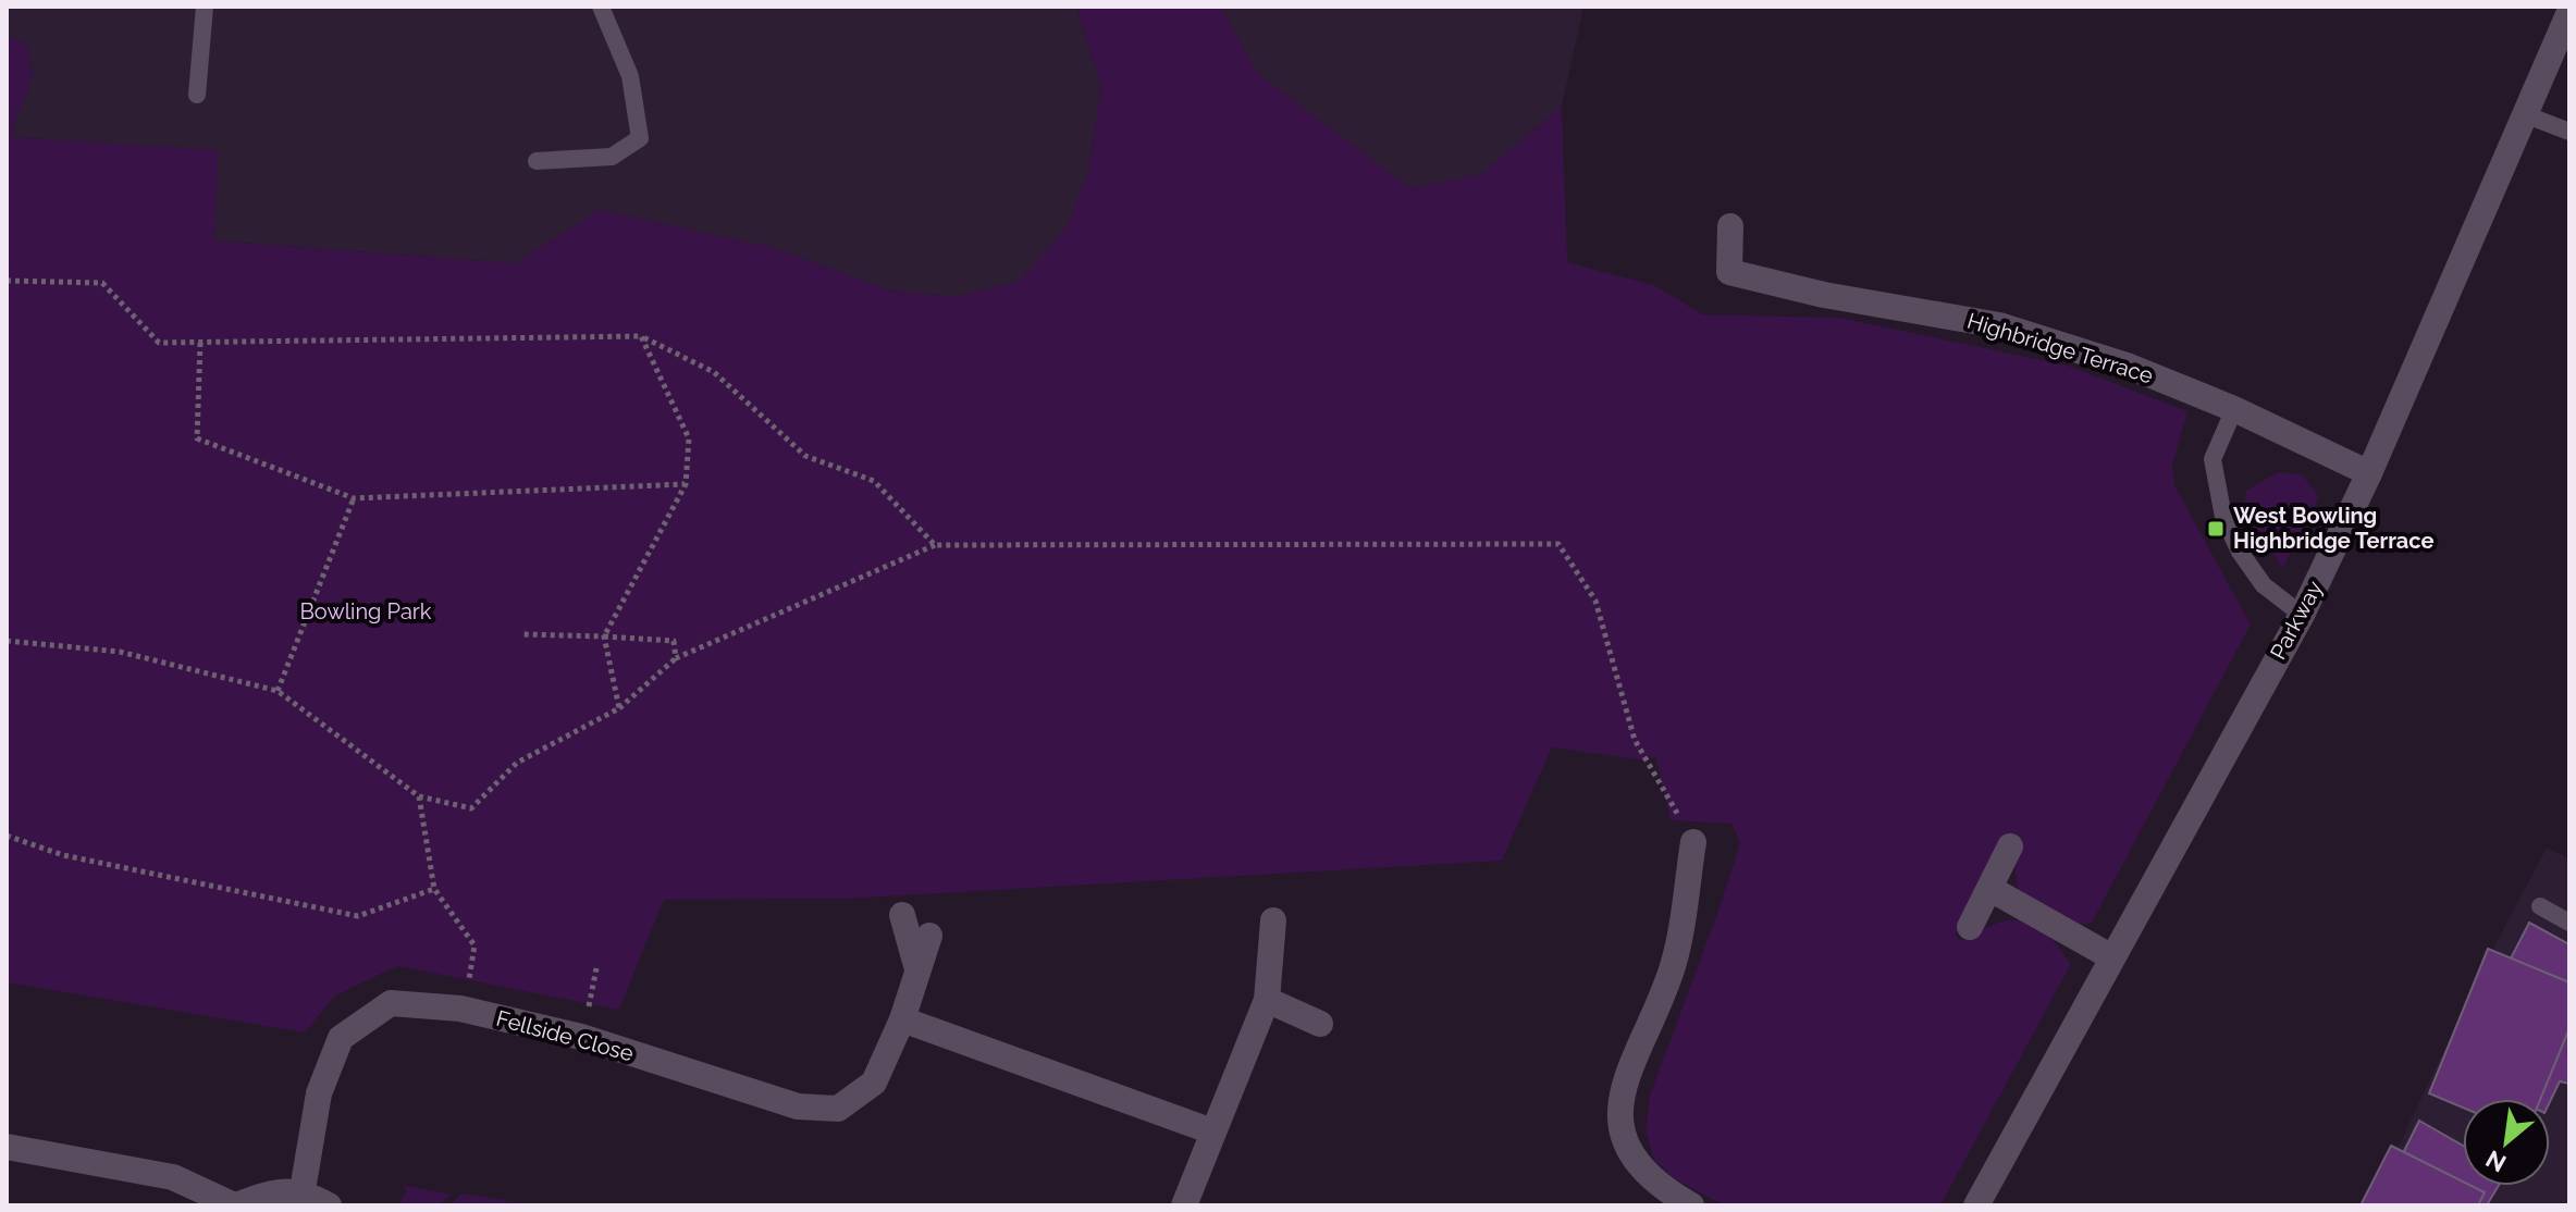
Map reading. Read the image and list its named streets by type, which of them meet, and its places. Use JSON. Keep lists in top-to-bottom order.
{
  "streets": {
    "street": ["Highbridge Terrace", "Parkway", "Fellside Close"]
  },
  "crossings": [
    ["Highbridge Terrace", "Parkway"]
  ],
  "parks": ["Bowling Park"],
  "places": {
    "transit": ["West Bowling Highbridge Terrace"]
  },
  "north": "bottom left"
}
